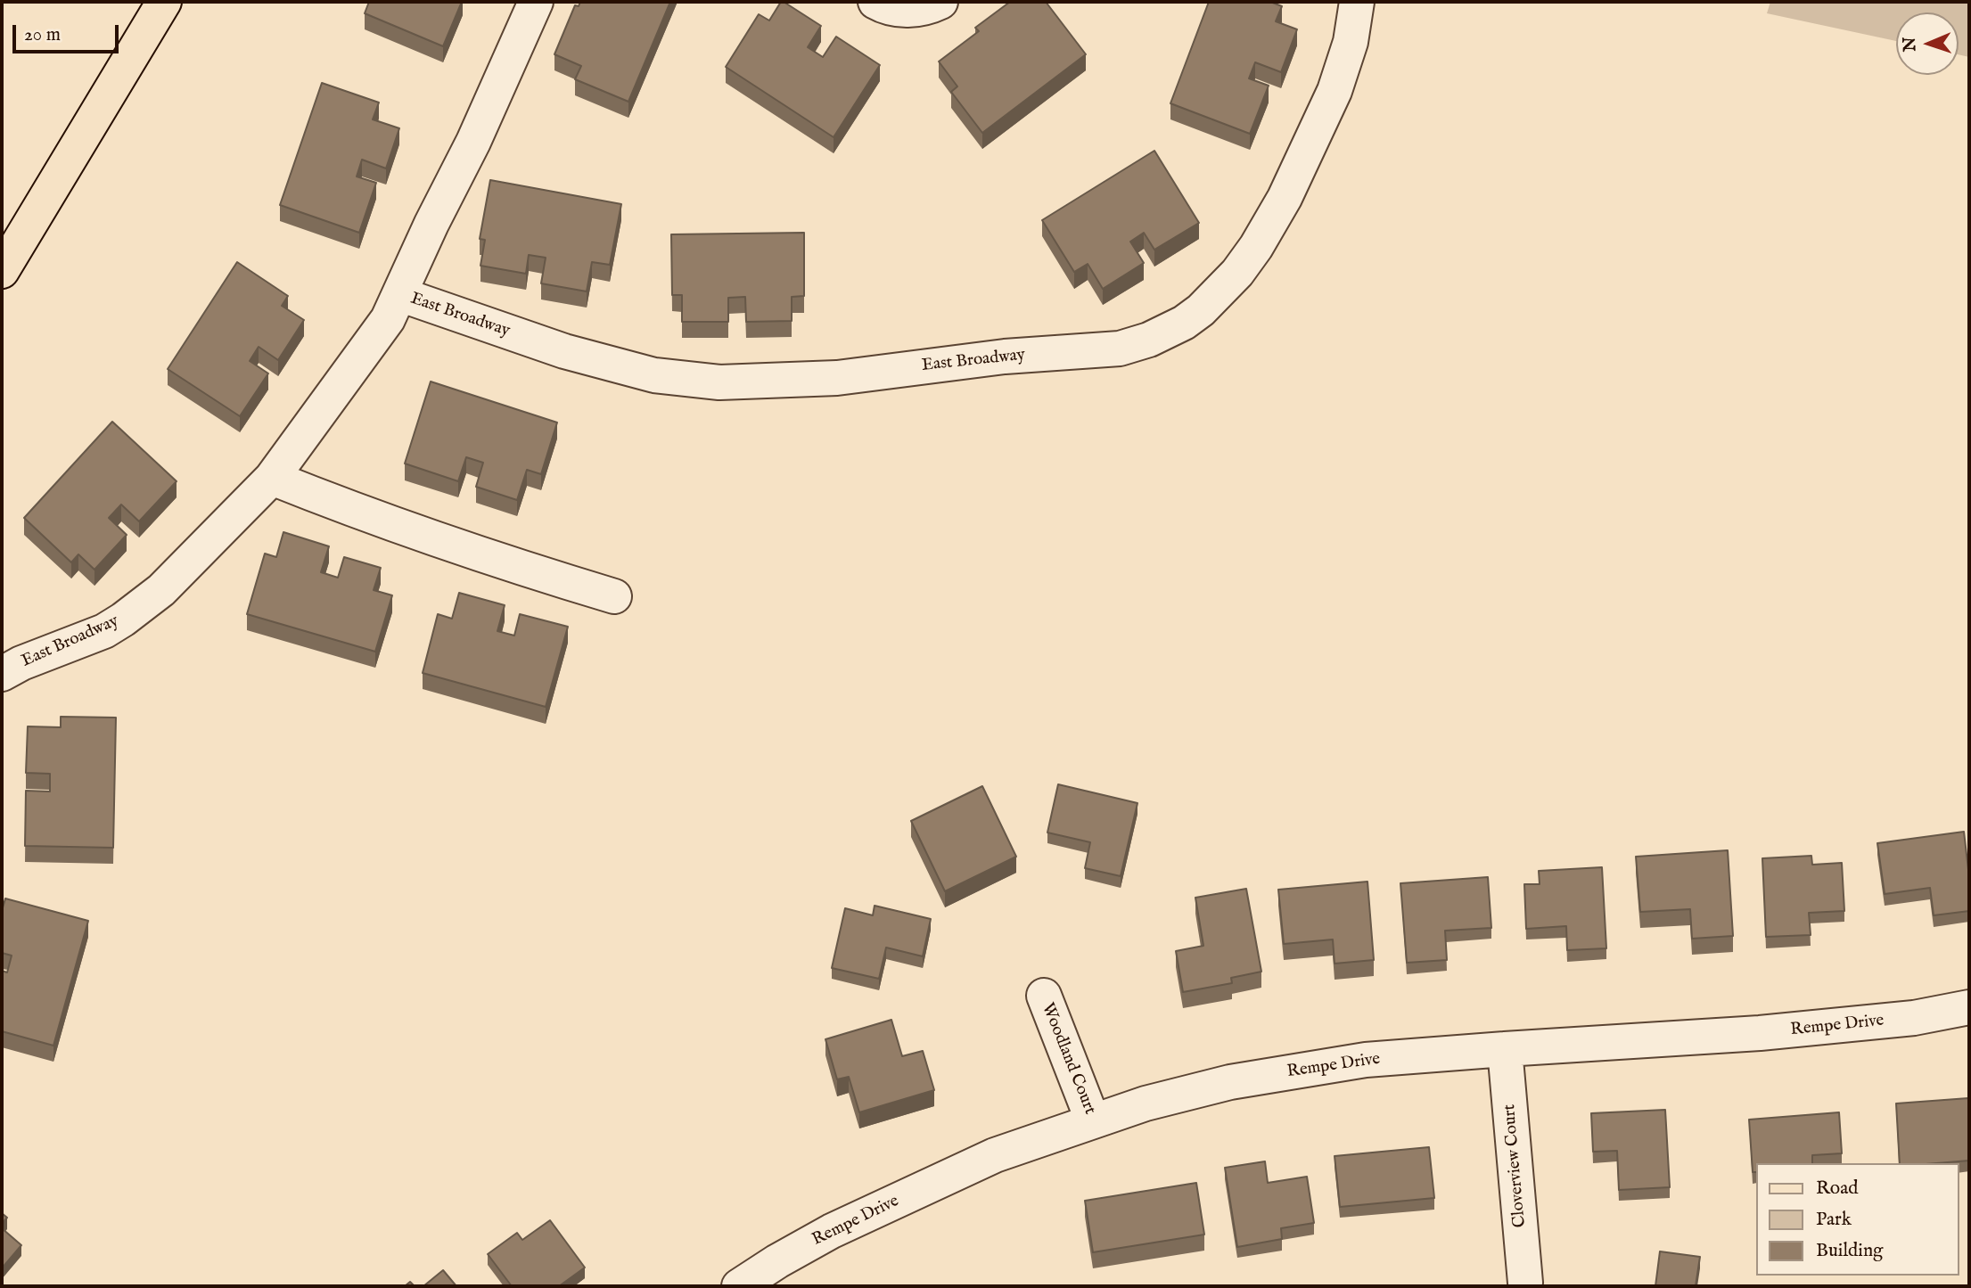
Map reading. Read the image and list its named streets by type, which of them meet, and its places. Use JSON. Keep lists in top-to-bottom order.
{
  "streets": {
    "street": [
      "East Broadway",
      "Rempe Drive",
      "Woodland Court",
      "Cloverview Court"
    ]
  },
  "crossings": [
    ["Rempe Drive", "Woodland Court"],
    ["Rempe Drive", "Cloverview Court"]
  ],
  "legend": ["Road", "Park", "Building"],
  "scale_bar": "20 m",
  "north": "left"
}
